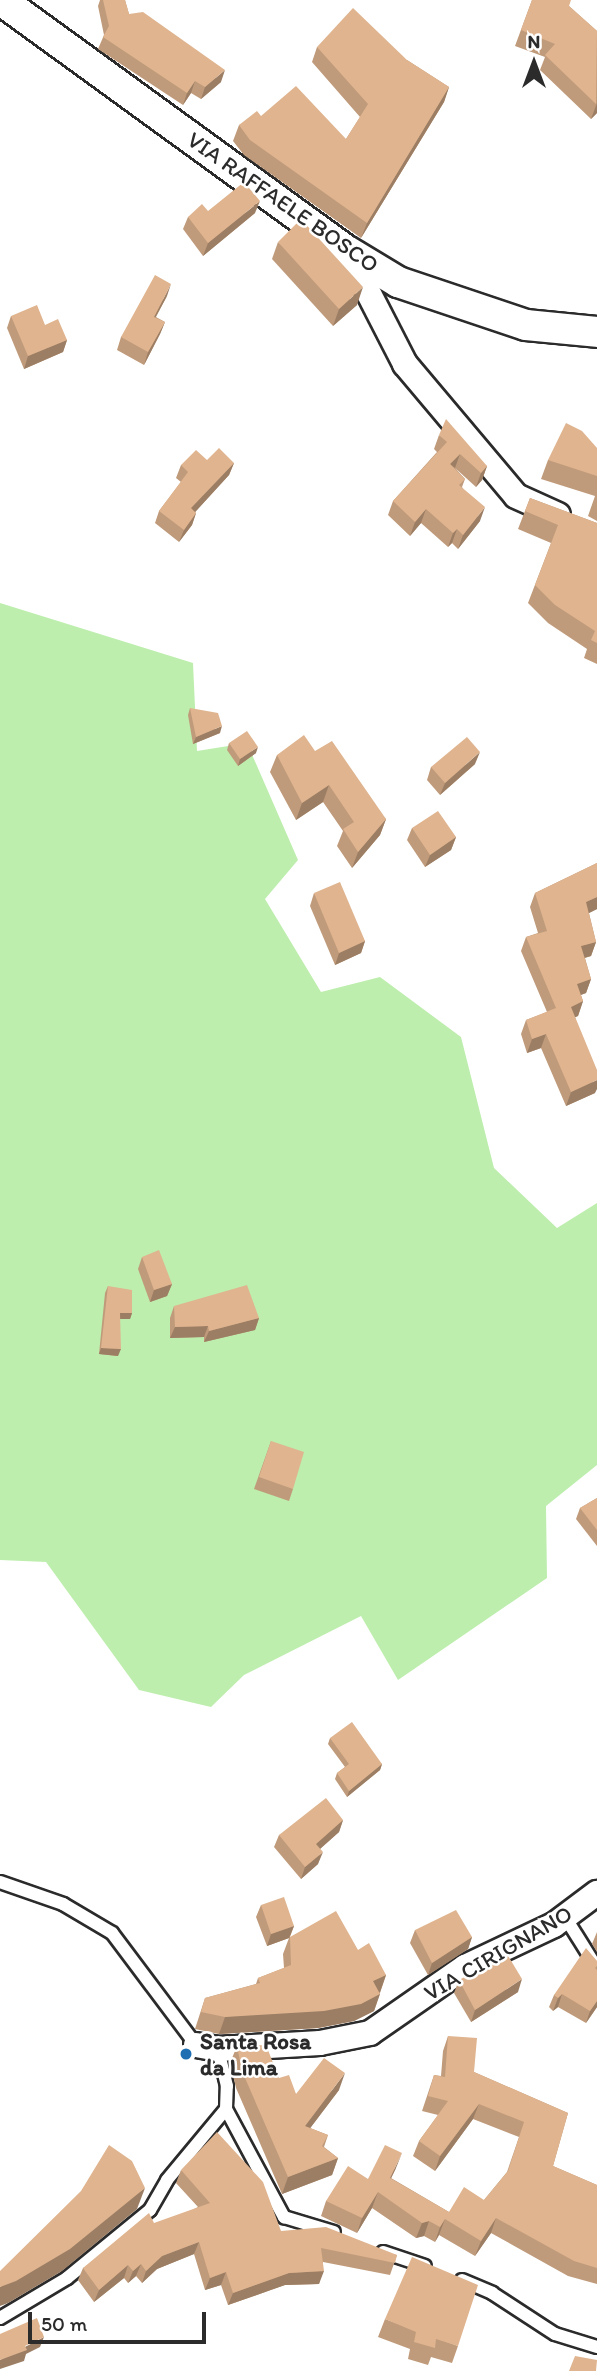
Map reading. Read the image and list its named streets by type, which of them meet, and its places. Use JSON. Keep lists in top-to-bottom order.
{
  "streets": {
    "street": ["VIA RAFFAELE BOSCO", "VIA CIRIGNANO"]
  },
  "places": ["Santa Rosa da Lima"],
  "scale_bar": "50 m",
  "north": "top"
}
